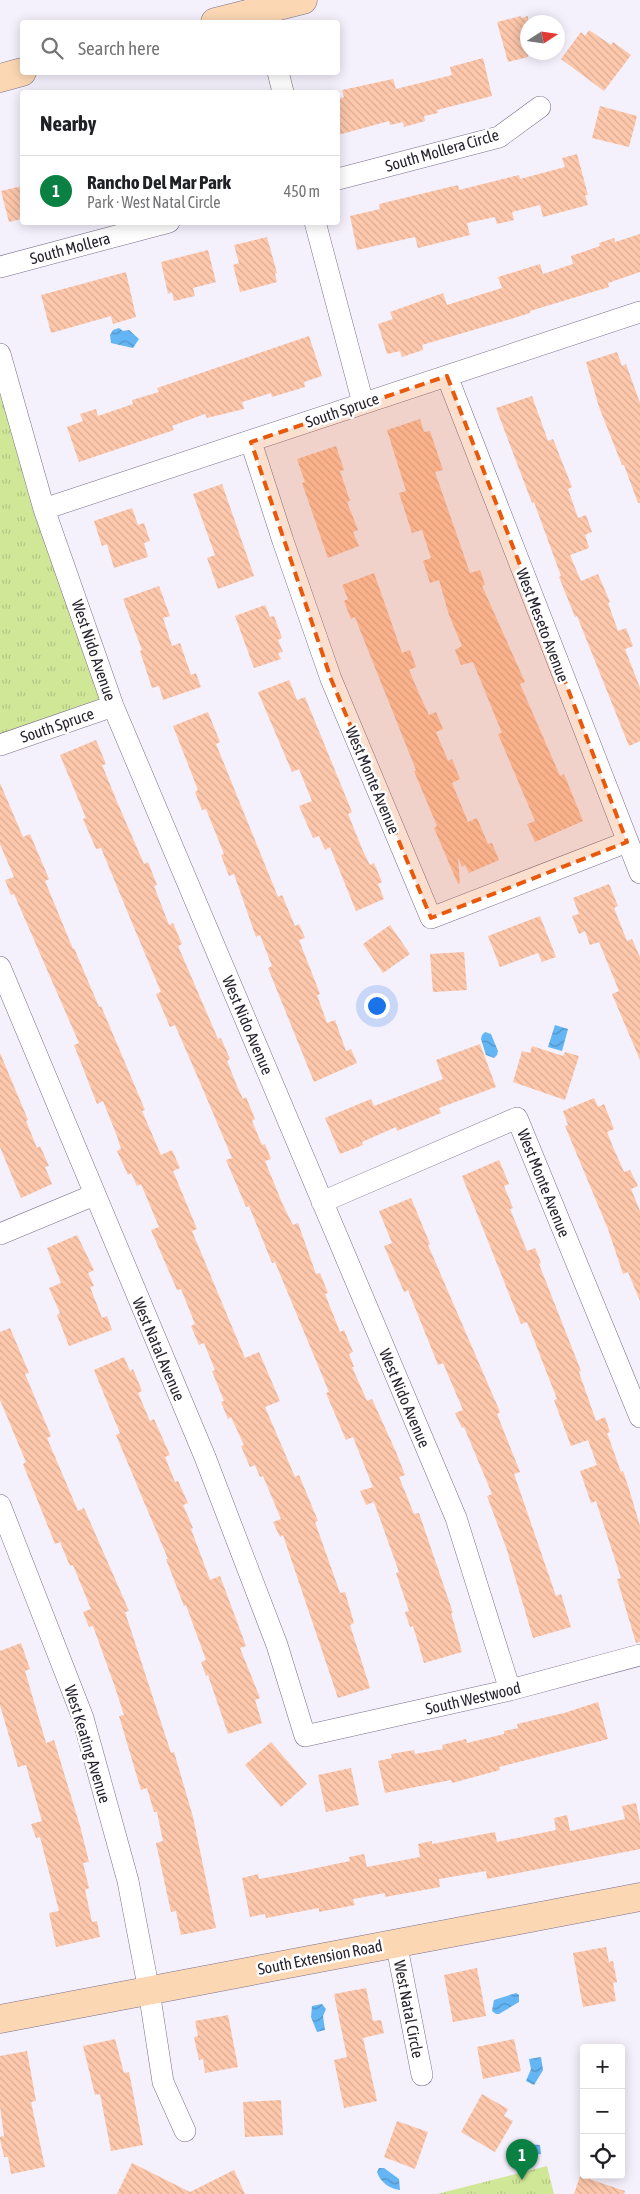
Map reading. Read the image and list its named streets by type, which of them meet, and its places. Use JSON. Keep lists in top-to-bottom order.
{
  "streets": {
    "street": [
      "South Mollera Circle",
      "South Mollera",
      "South Spruce",
      "West Meseto Avenue",
      "West Nido Avenue",
      "West Monte Avenue",
      "West Natal Avenue",
      "South Westwood",
      "West Keating Avenue",
      "South Extension Road",
      "West Natal Circle"
    ]
  },
  "crossings": [
    ["South Spruce", "West Meseto Avenue"],
    ["South Spruce", "West Nido Avenue"],
    ["South Spruce", "West Monte Avenue"],
    ["West Meseto Avenue", "West Monte Avenue"],
    ["West Nido Avenue", "West Monte Avenue"],
    ["West Nido Avenue", "South Westwood"],
    ["West Natal Avenue", "South Westwood"],
    ["West Keating Avenue", "South Extension Road"],
    ["South Extension Road", "West Natal Circle"]
  ],
  "north": "right",
  "page": {
    "search": "Search here",
    "heading": "Nearby",
    "list": [
      {
        "mark": "1",
        "name": "Rancho Del Mar Park",
        "note": "Park · West Natal Circle",
        "value": "450 m"
      }
    ],
    "map_buttons": ["+", "−"],
    "pins": "1"
  }
}
